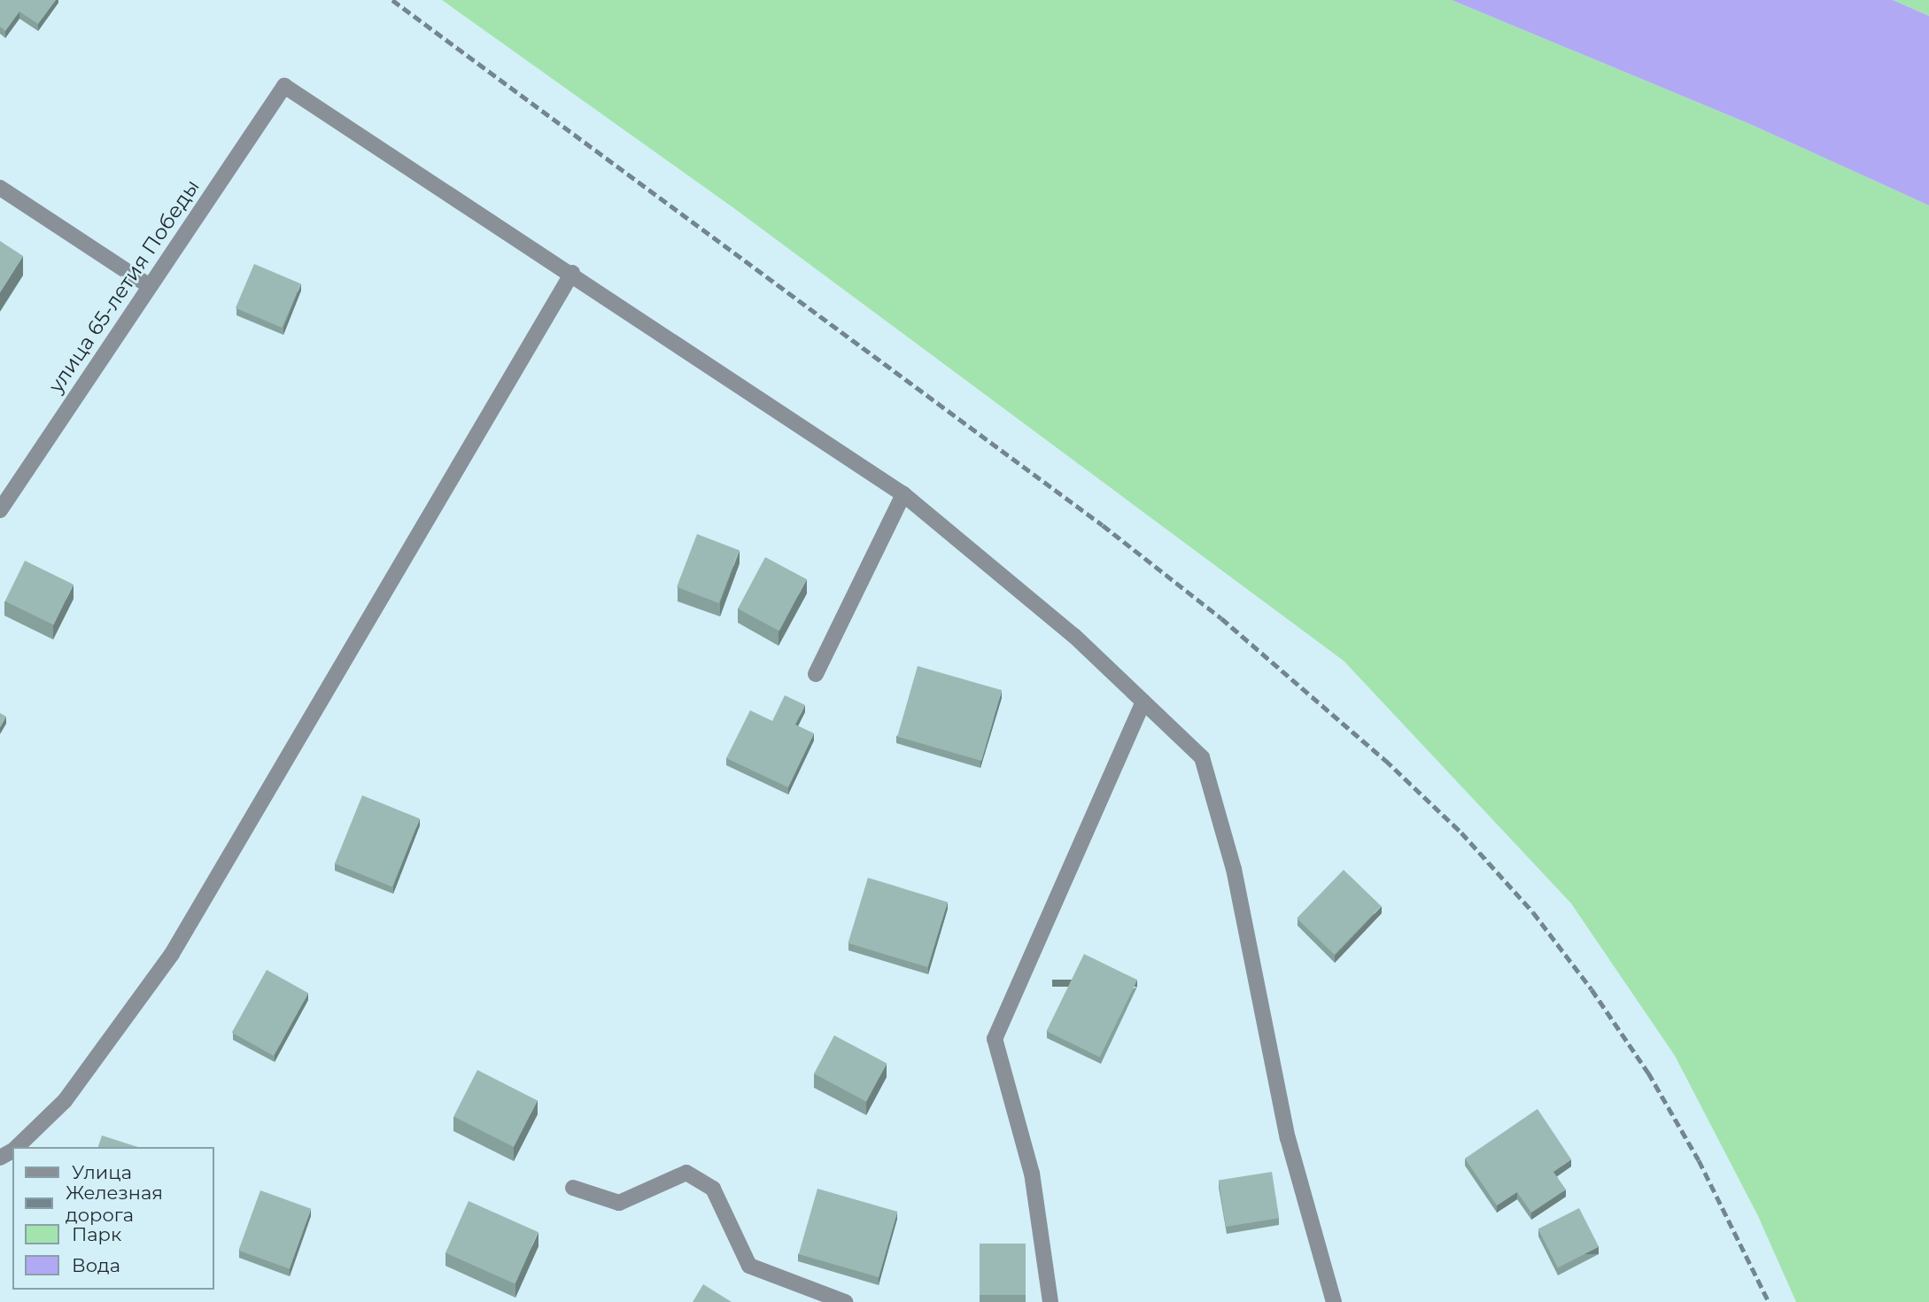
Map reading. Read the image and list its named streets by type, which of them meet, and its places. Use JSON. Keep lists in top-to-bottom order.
{
  "streets": {
    "street": ["улица 65-летия Победы"]
  },
  "legend": [
    "Улица",
    "Железная дорога",
    "Парк",
    "Вода"
  ]
}
